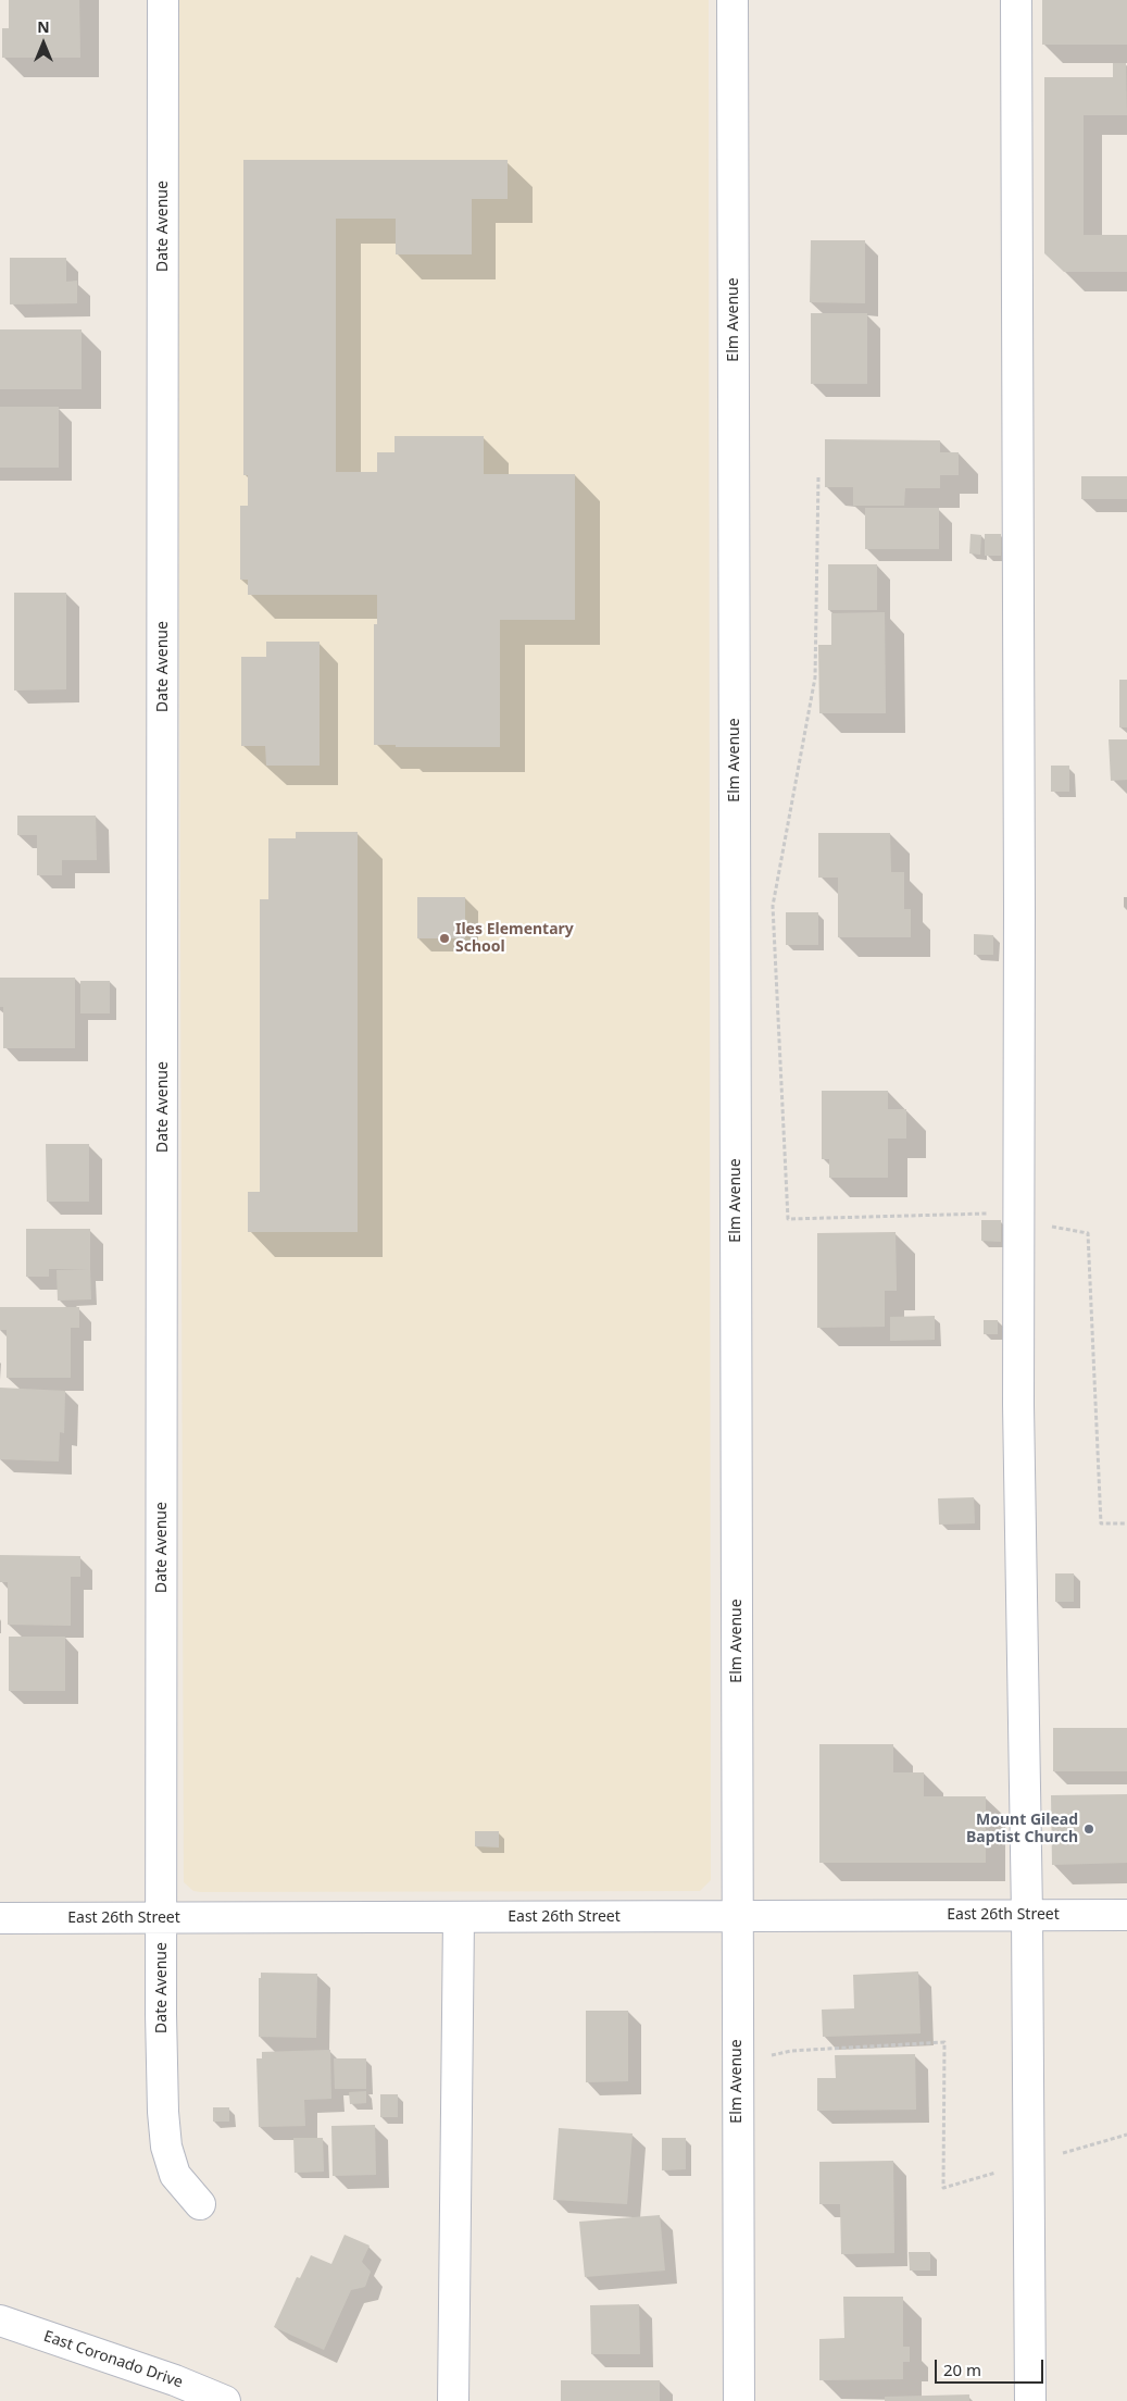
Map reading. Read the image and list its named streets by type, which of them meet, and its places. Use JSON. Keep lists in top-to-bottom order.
{
  "streets": {
    "street": [
      "Date Avenue",
      "Elm Avenue",
      "East 26th Street",
      "East Coronado Drive"
    ]
  },
  "crossings": [
    ["Date Avenue", "East 26th Street"],
    ["Elm Avenue", "East 26th Street"]
  ],
  "places": ["Iles Elementary School", "Mount Gilead Baptist Church"],
  "scale_bar": "20 m",
  "north": "top"
}
